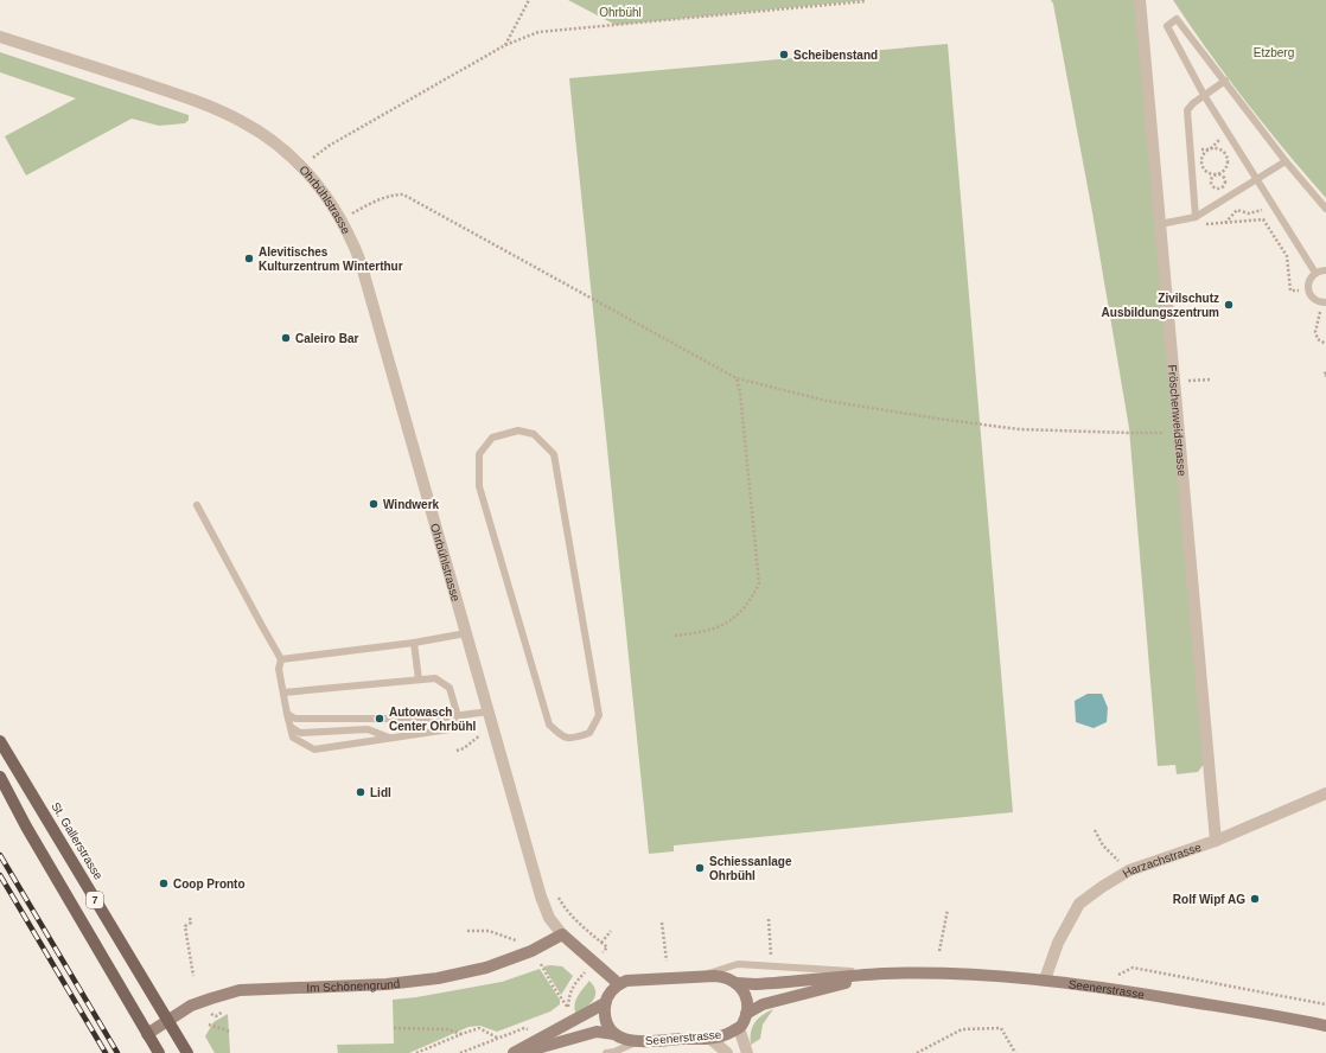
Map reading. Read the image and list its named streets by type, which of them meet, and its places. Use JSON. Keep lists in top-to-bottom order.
{
  "streets": {
    "main road": [
      "Ohrbühlstrasse",
      "St. Gallerstrasse",
      "7",
      "Im Schönengrund",
      "Seenerstrasse"
    ],
    "street": ["Fröschenweidstrasse", "Harzachstrasse"]
  },
  "crossings": [
    ["Ohrbühlstrasse", "Im Schönengrund"],
    ["Ohrbühlstrasse", "Seenerstrasse"],
    ["Fröschenweidstrasse", "Harzachstrasse"],
    ["St. Gallerstrasse", "Im Schönengrund"],
    ["Harzachstrasse", "Seenerstrasse"],
    ["7", "Im Schönengrund"]
  ],
  "parks": ["Ohrbühl", "Etzberg"],
  "places": [
    "Scheibenstand",
    "Alevitisches Kulturzentrum Winterthur",
    "Zivilschutz Ausbildungszentrum",
    "Caleiro Bar",
    "Windwerk",
    "Autowasch Center Ohrbühl",
    "Lidl",
    "Schiessanlage Ohrbühl",
    "Coop Pronto",
    "Rolf Wipf AG"
  ]
}
